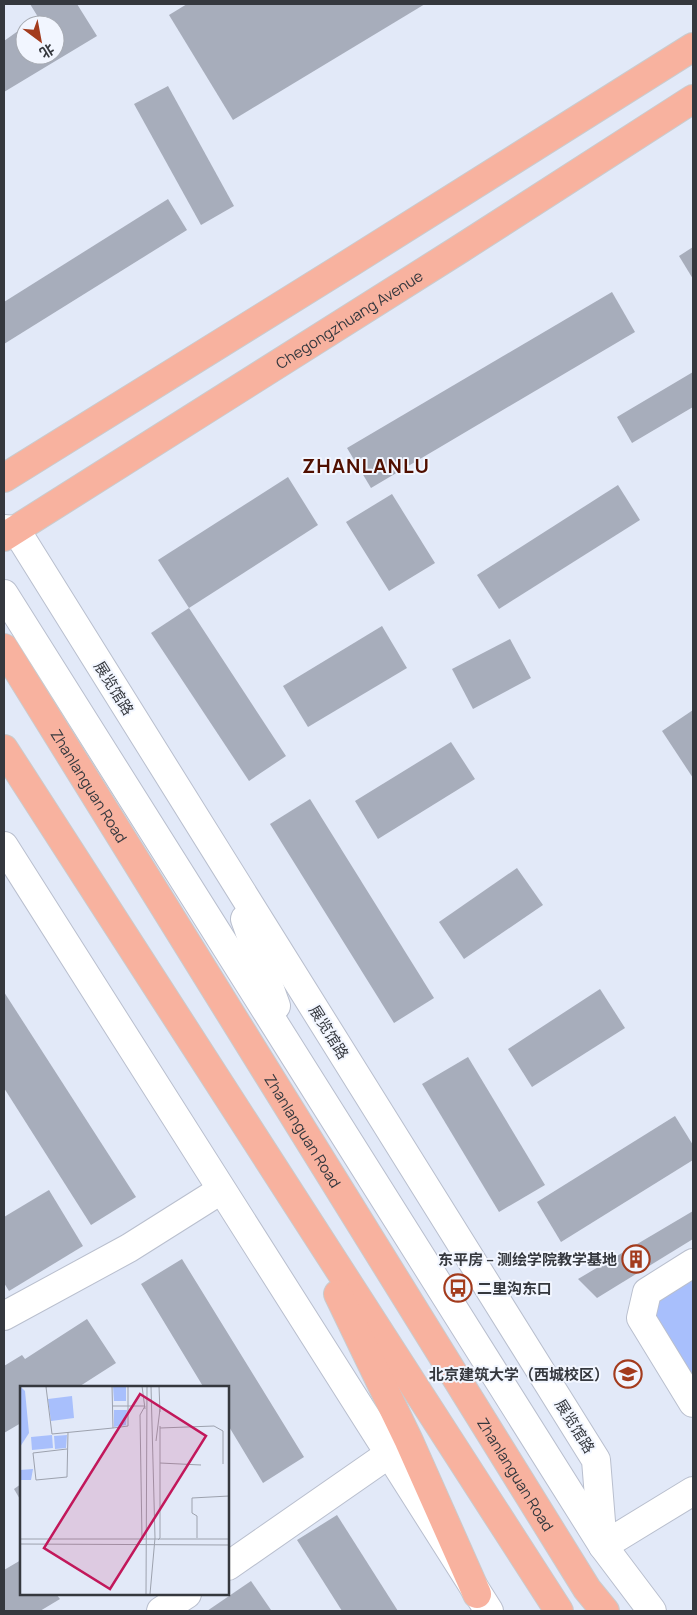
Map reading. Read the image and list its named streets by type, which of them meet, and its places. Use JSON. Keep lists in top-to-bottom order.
{
  "streets": {
    "main road": ["Chegongzhuang Avenue", "Zhanlanguan Road"],
    "street": ["展览馆路"]
  },
  "crossings": [
    ["Chegongzhuang Avenue", "展览馆路"]
  ],
  "districts": ["ZHANLANLU"],
  "places": {
    "building": ["东平房 -- 测绘学院教学基地"],
    "bus stop": ["二里沟东口"],
    "school or university": ["北京建筑大学（西城校区）"]
  },
  "north": "bottom right"
}
